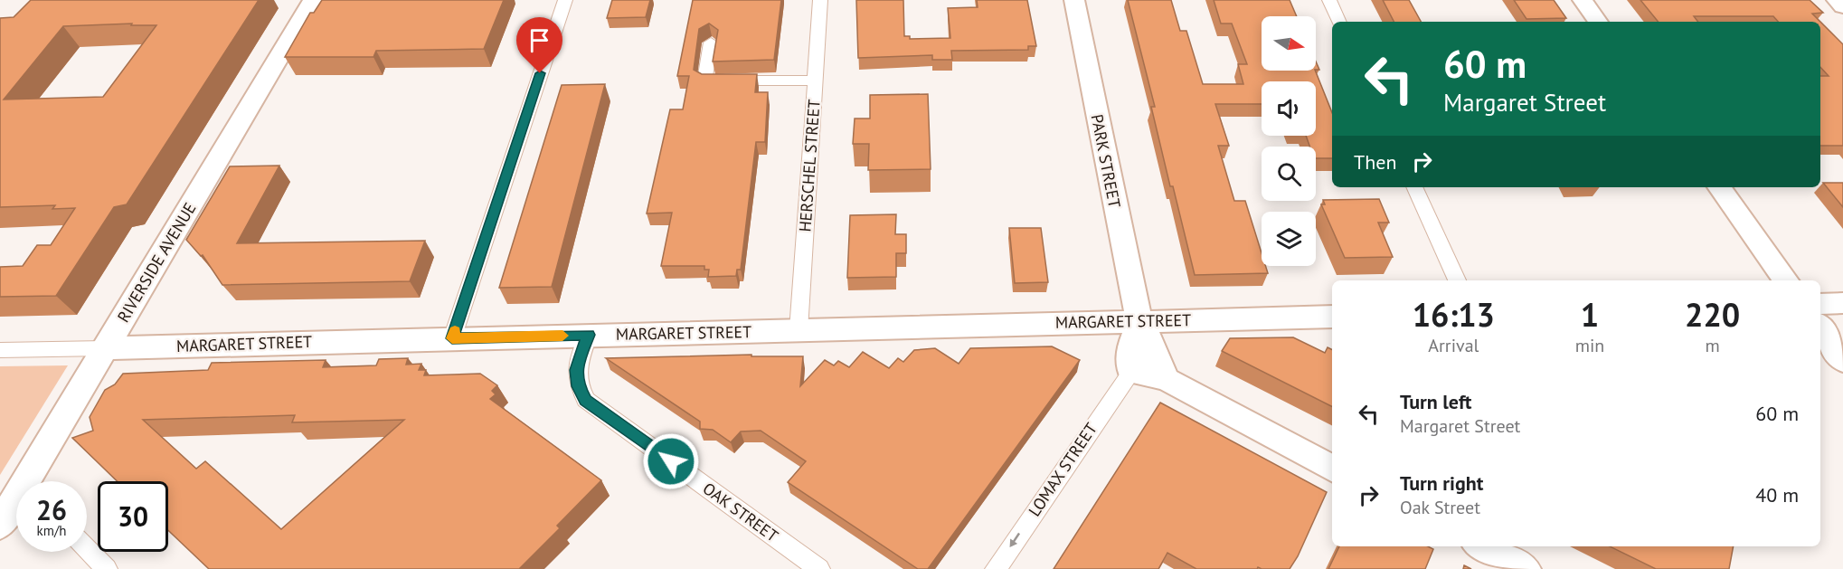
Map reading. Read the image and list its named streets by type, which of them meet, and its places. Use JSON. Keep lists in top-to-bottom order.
{
  "streets": {
    "main road": ["PARK STREET", "RIVERSIDE AVENUE", "MARGARET STREET"],
    "street": ["HERSCHEL STREET", "LOMAX STREET", "OAK STREET"]
  },
  "crossings": [
    ["PARK STREET", "MARGARET STREET"],
    ["HERSCHEL STREET", "MARGARET STREET"],
    ["RIVERSIDE AVENUE", "MARGARET STREET"],
    ["MARGARET STREET", "OAK STREET"]
  ],
  "one_way": ["LOMAX STREET"],
  "north": "right",
  "page": {
    "turn": ["60 m", "Margaret Street"],
    "then": "Then",
    "eta": [
      "16:13",
      "Arrival",
      "1",
      "min",
      "220",
      "m"
    ],
    "list": [
      {
        "name": "Turn left",
        "note": "Margaret Street",
        "value": "60 m"
      },
      {
        "name": "Turn right",
        "note": "Oak Street",
        "value": "40 m"
      }
    ],
    "speed": "26 km/h",
    "limit": "30"
  }
}
